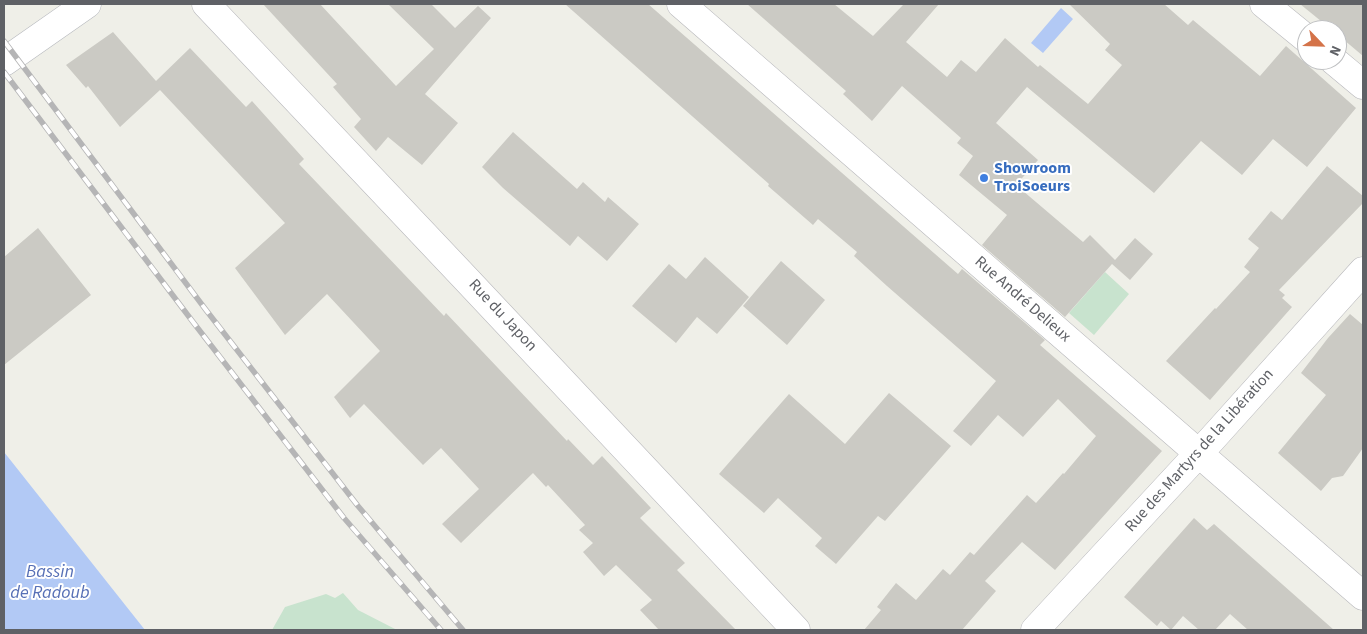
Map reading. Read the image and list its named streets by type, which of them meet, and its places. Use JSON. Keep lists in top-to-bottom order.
{
  "streets": {
    "street": ["Rue André Delieux", "Rue du Japon", "Rue des Martyrs de la Libération"]
  },
  "crossings": [
    ["Rue André Delieux", "Rue des Martyrs de la Libération"]
  ],
  "water": ["Bassin de Radoub"],
  "places": ["Showroom TroiSoeurs"],
  "north": "bottom right"
}
